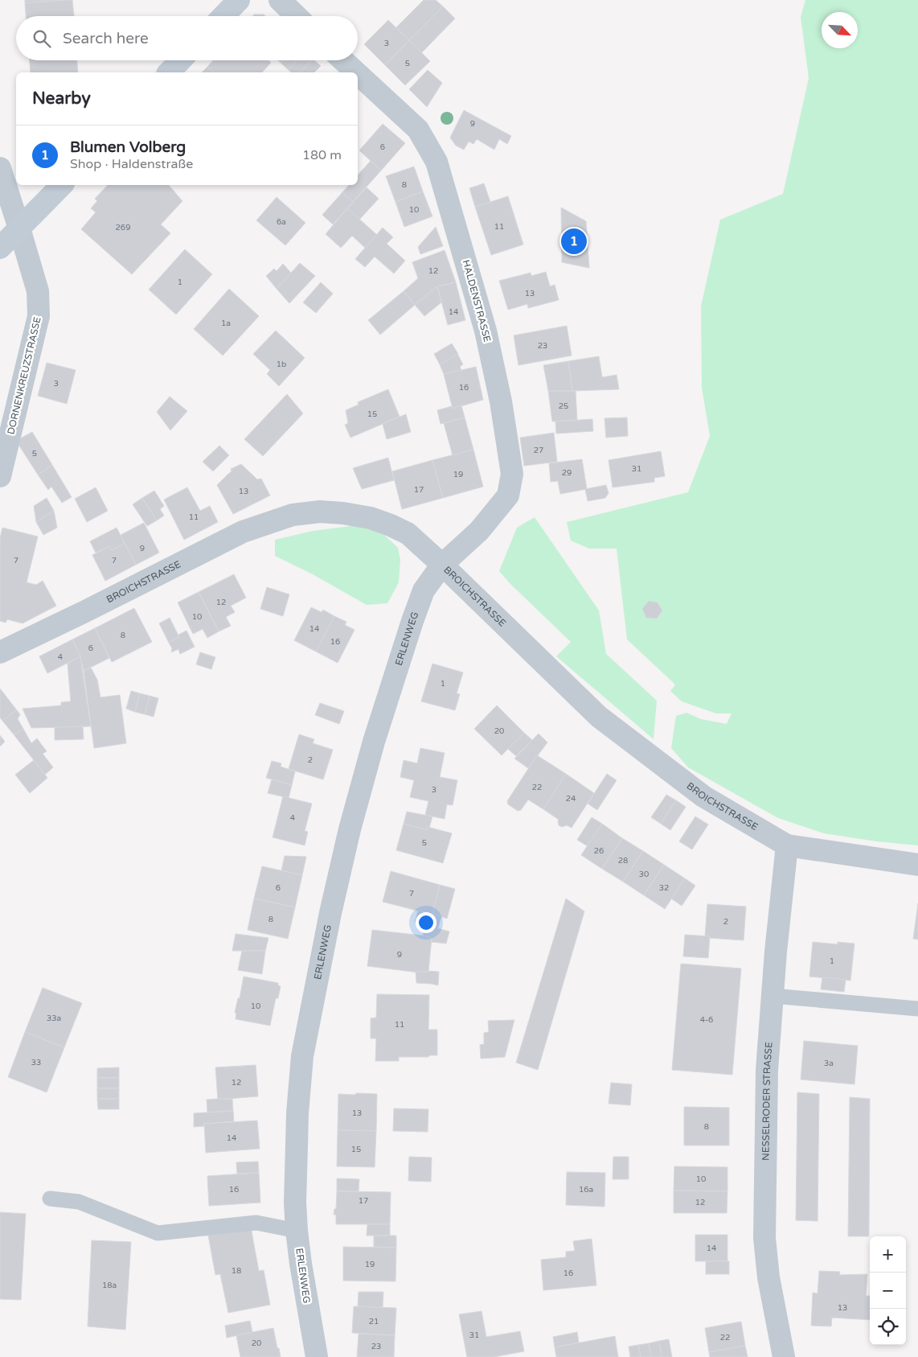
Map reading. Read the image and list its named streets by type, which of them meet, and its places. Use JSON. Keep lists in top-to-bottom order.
{
  "streets": {
    "street": [
      "HALDENSTRASSE",
      "DORNENKREUZSTRASSE",
      "BROICHSTRASSE",
      "ERLENWEG",
      "NESSELRODER STRASSE"
    ]
  },
  "crossings": [
    ["HALDENSTRASSE", "BROICHSTRASSE"],
    ["HALDENSTRASSE", "ERLENWEG"],
    ["BROICHSTRASSE", "ERLENWEG"],
    ["BROICHSTRASSE", "NESSELRODER STRASSE"]
  ],
  "house_numbers": [
    "3",
    "5",
    "9",
    "6",
    "8",
    "10",
    "6a",
    "11",
    "269",
    "12",
    "1",
    "13",
    "14",
    "1a",
    "23",
    "1b",
    "3",
    "16",
    "25",
    "15",
    "27",
    "5",
    "31",
    "29",
    "19",
    "17",
    "13",
    "11",
    "9",
    "7",
    "7",
    "12",
    "10",
    "14",
    "8",
    "16",
    "6",
    "4",
    "1",
    "20",
    "2",
    "22",
    "3",
    "24",
    "4",
    "5",
    "26",
    "28",
    "30",
    "6",
    "32",
    "7",
    "8",
    "2",
    "9",
    "1",
    "10",
    "33a",
    "4-6",
    "11",
    "33",
    "3a",
    "12",
    "13",
    "8",
    "14",
    "15",
    "10",
    "16",
    "16a",
    "17",
    "12",
    "14",
    "19",
    "18",
    "16",
    "18a",
    "13",
    "21",
    "31",
    "22",
    "20",
    "23"
  ],
  "north": "bottom right",
  "page": {
    "search": "Search here",
    "heading": "Nearby",
    "list": [
      {
        "mark": "1",
        "name": "Blumen Volberg",
        "note": "Shop · Haldenstraße",
        "value": "180 m"
      }
    ],
    "pins": "1",
    "map_buttons": ["+", "−"]
  }
}
